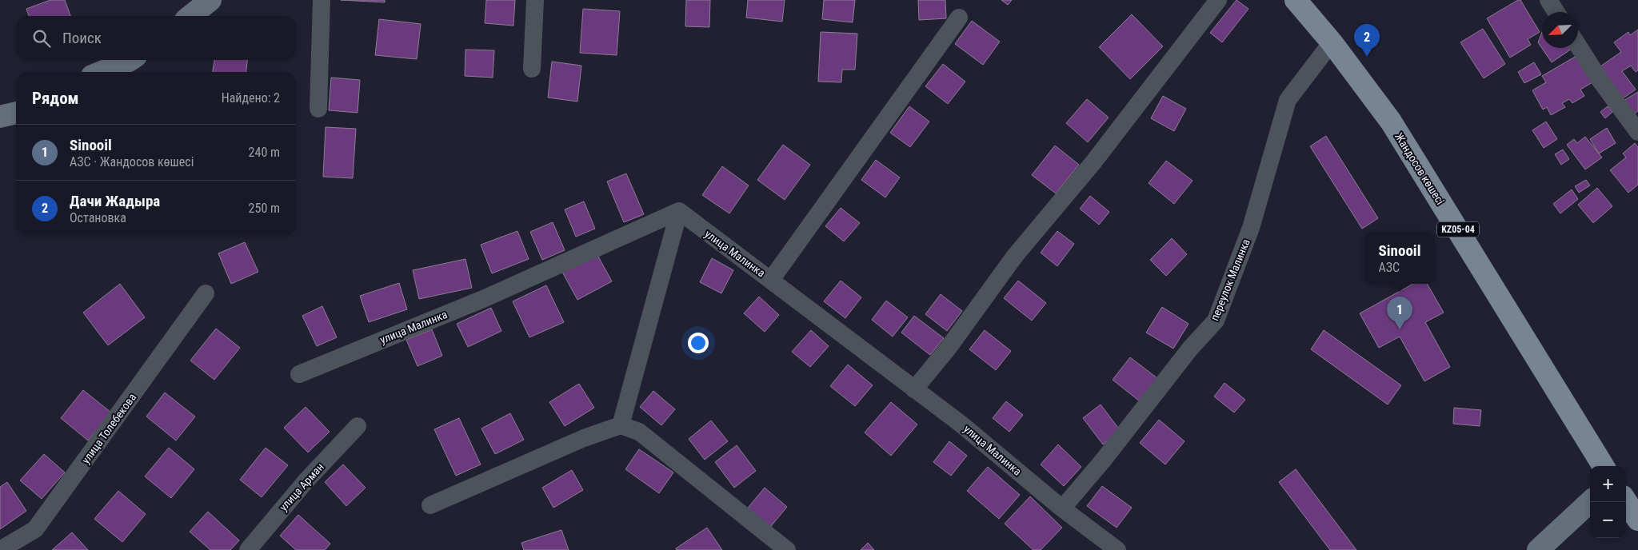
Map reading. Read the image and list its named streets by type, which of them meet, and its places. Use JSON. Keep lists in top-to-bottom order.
{
  "streets": {
    "main road": ["Жандосов көшесі", "KZ05-04"],
    "street": [
      "улица Малинка",
      "переулок Малинка",
      "улица Толебекова",
      "улица Арман"
    ]
  },
  "crossings": [
    ["Жандосов көшесі", "переулок Малинка"],
    ["улица Малинка", "переулок Малинка"]
  ],
  "north": "bottom left",
  "page": {
    "search": "Поиск",
    "pins": ["2", "1"],
    "heading": ["Рядом", "Найдено: 2"],
    "list": [
      {
        "mark": "1",
        "name": "Sinooil",
        "note": "АЗС · Жандосов көшесі",
        "value": "240 m"
      },
      {
        "mark": "2",
        "name": "Дачи Жадыра",
        "note": "Остановка",
        "value": "250 m"
      }
    ],
    "popup": ["Sinooil", "АЗС"],
    "map_buttons": ["+", "−"]
  }
}
